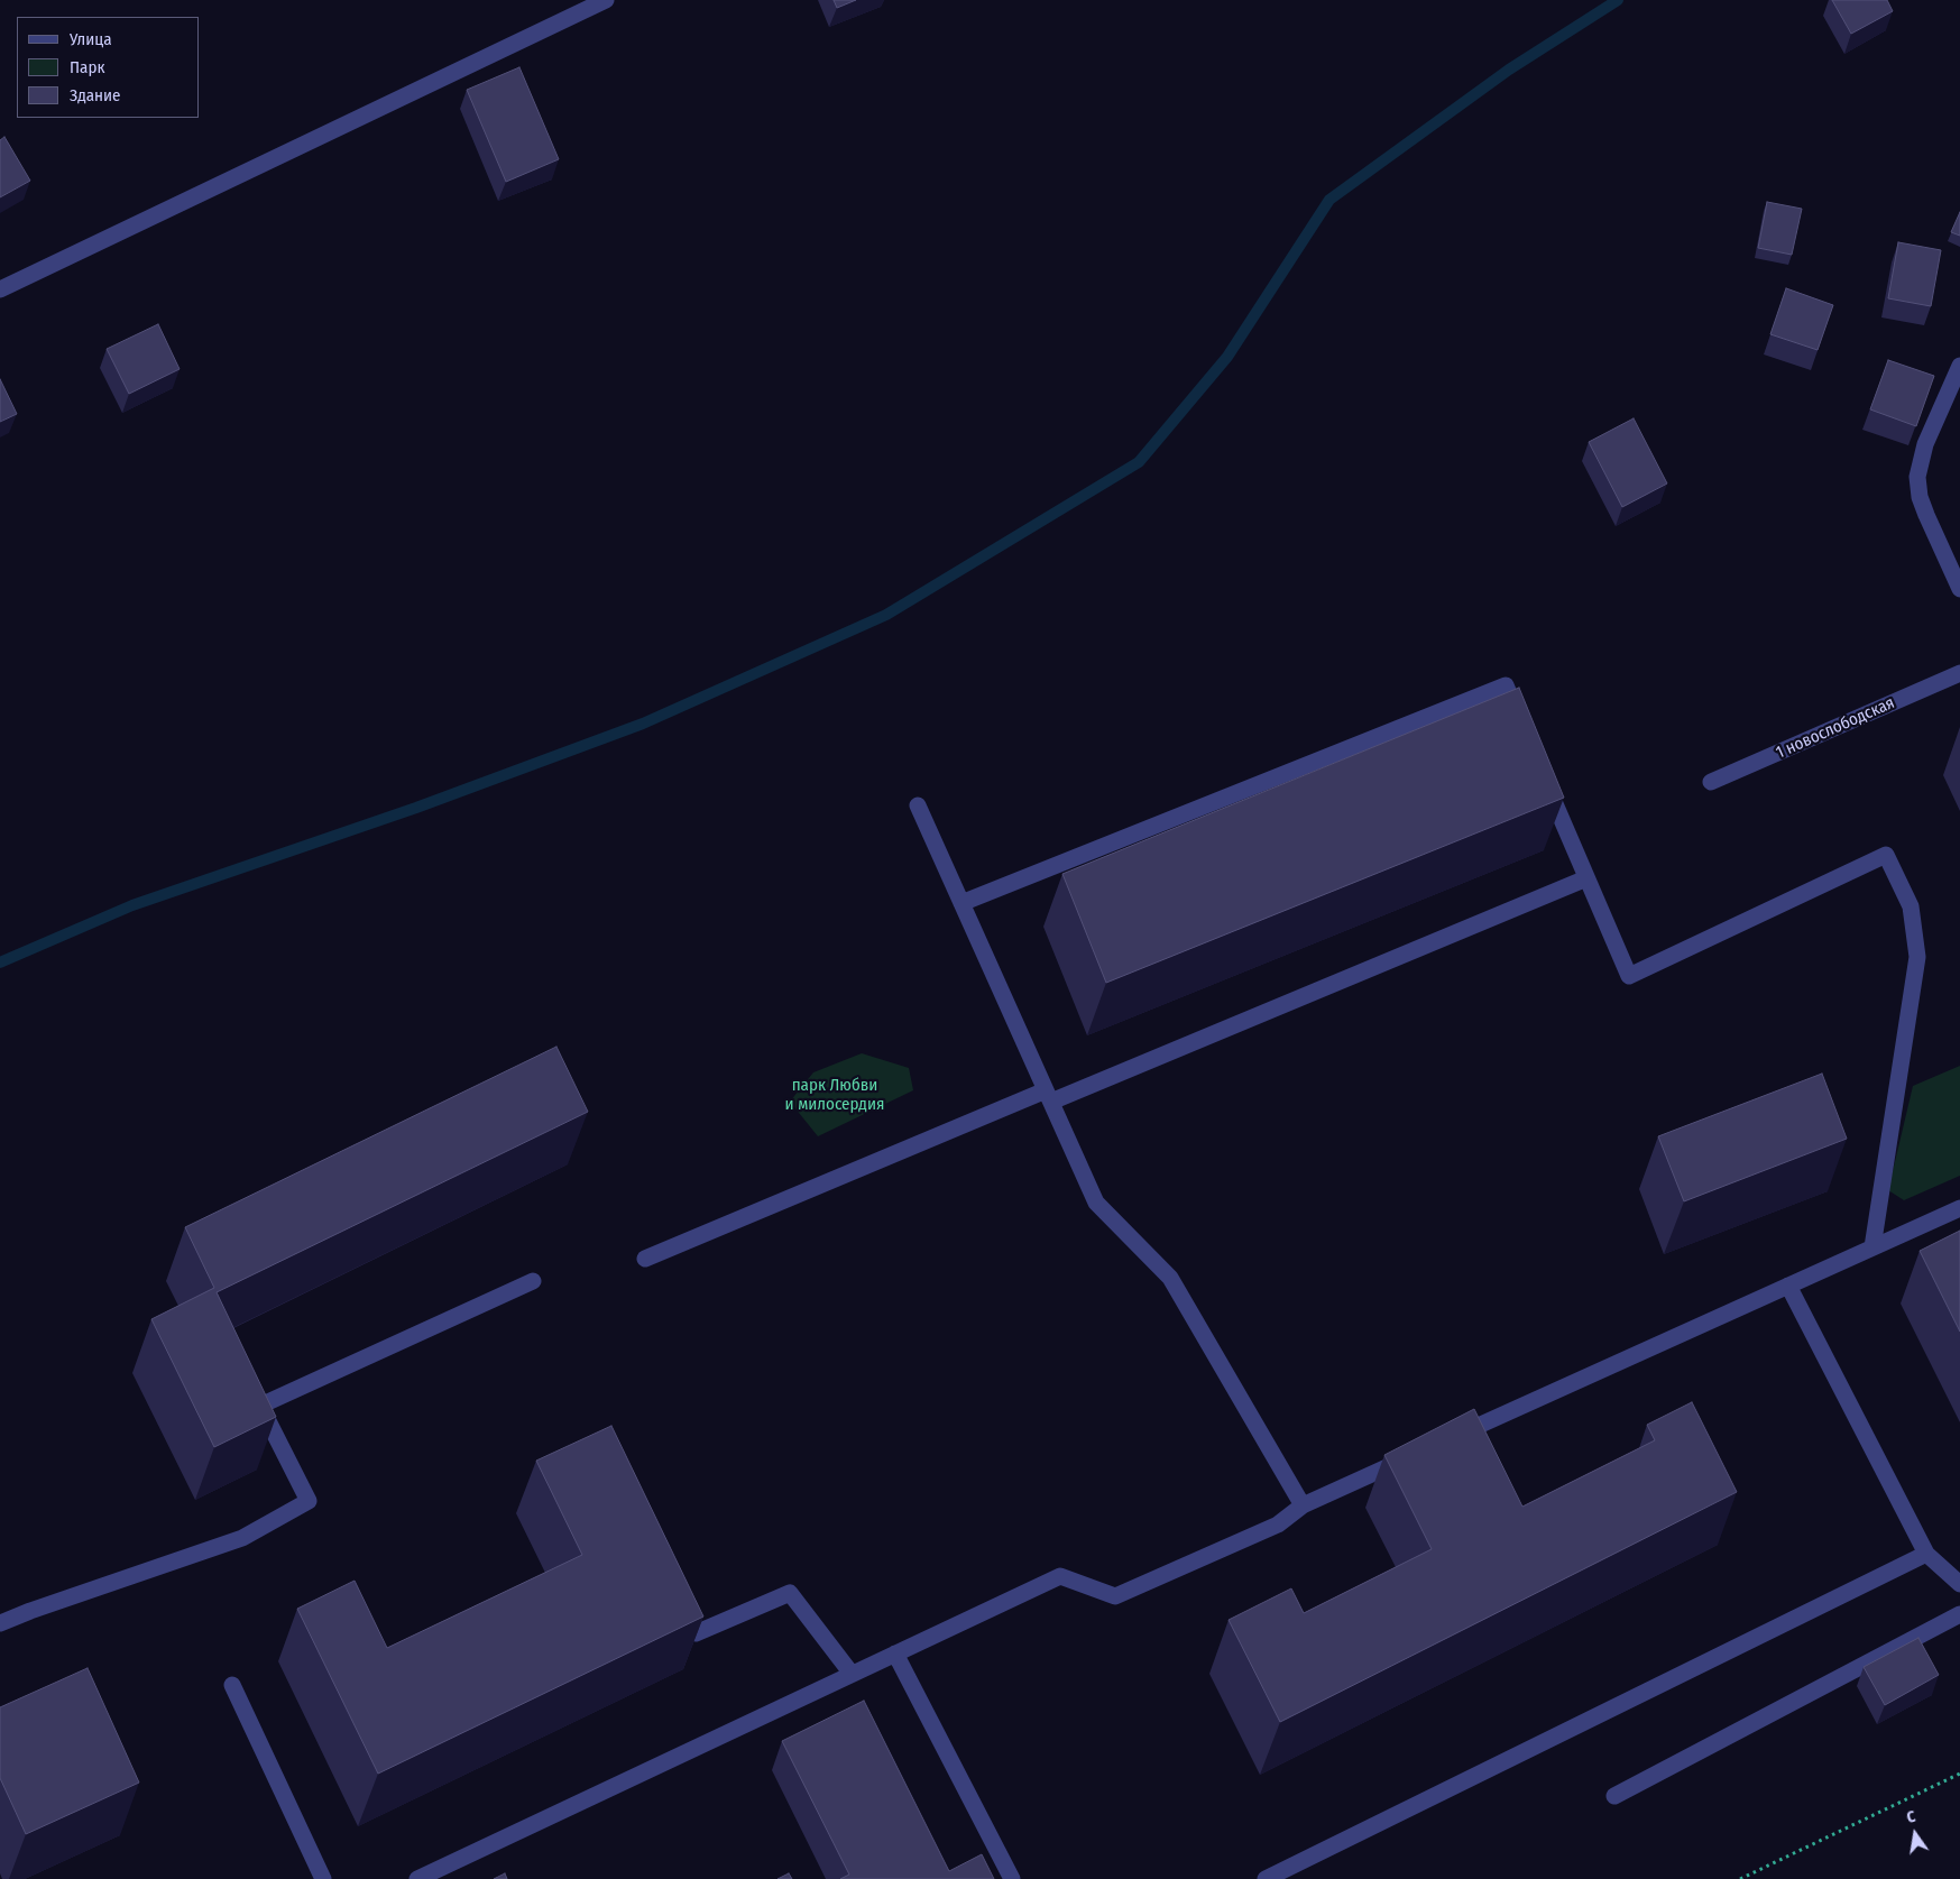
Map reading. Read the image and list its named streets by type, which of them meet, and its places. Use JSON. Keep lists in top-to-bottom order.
{
  "streets": {
    "street": ["1 новослободская"]
  },
  "parks": ["парк Любви и милосердия"],
  "legend": ["Улица", "Парк", "Здание"],
  "north": "top"
}
